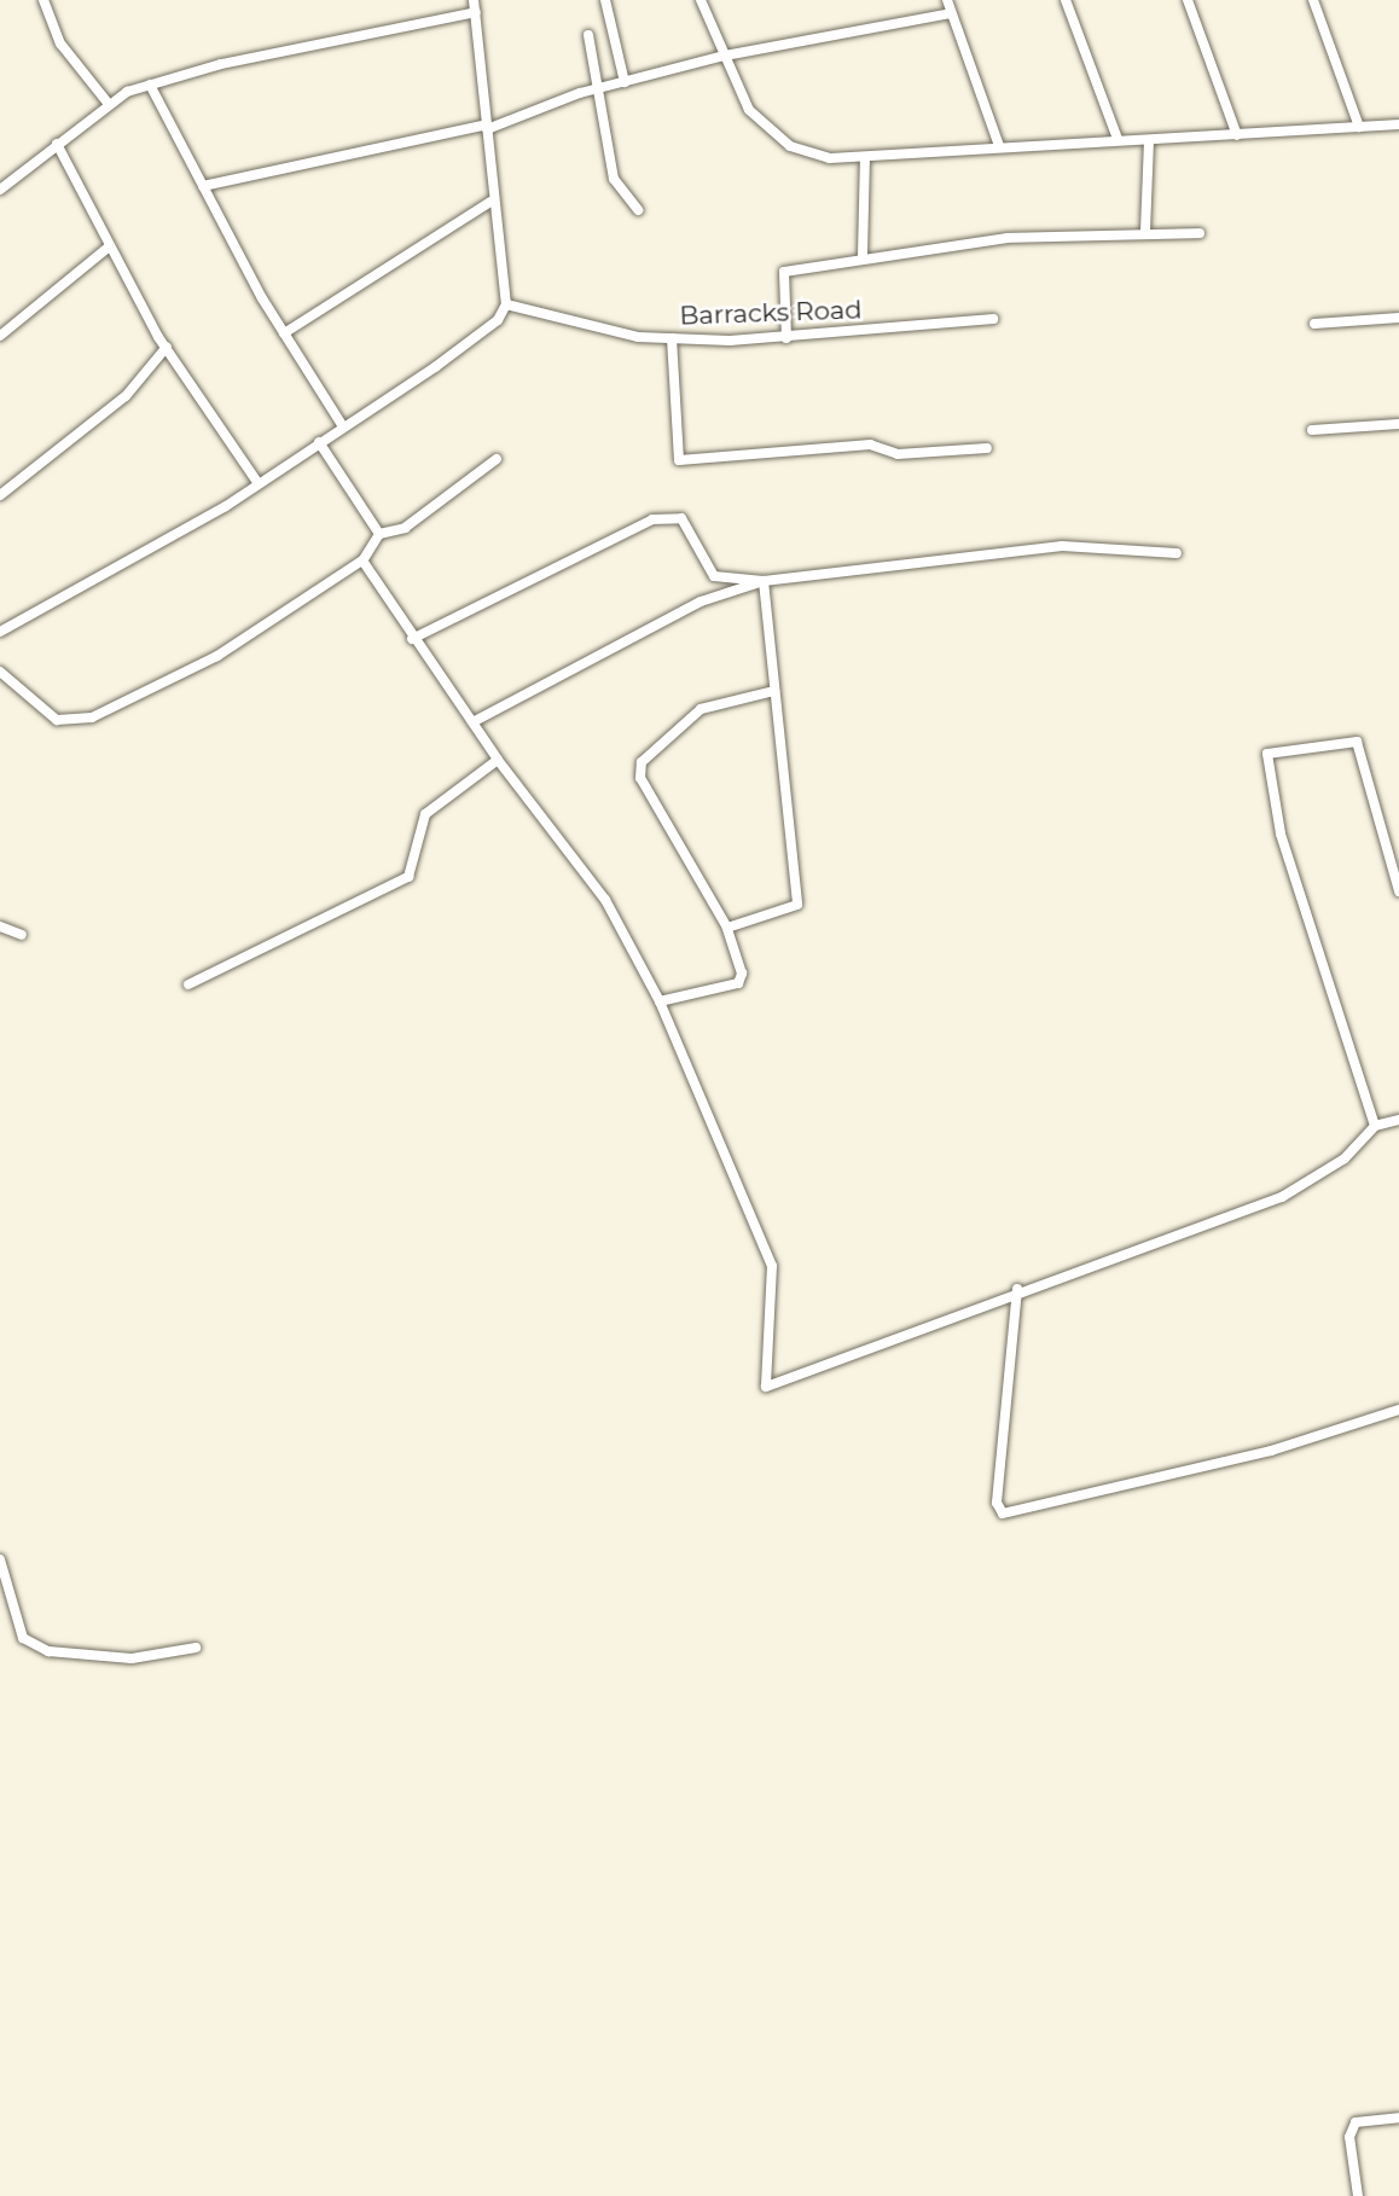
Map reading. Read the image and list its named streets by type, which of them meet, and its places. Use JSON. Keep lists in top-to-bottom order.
{
  "streets": {
    "street": ["Barracks Road"]
  }
}
